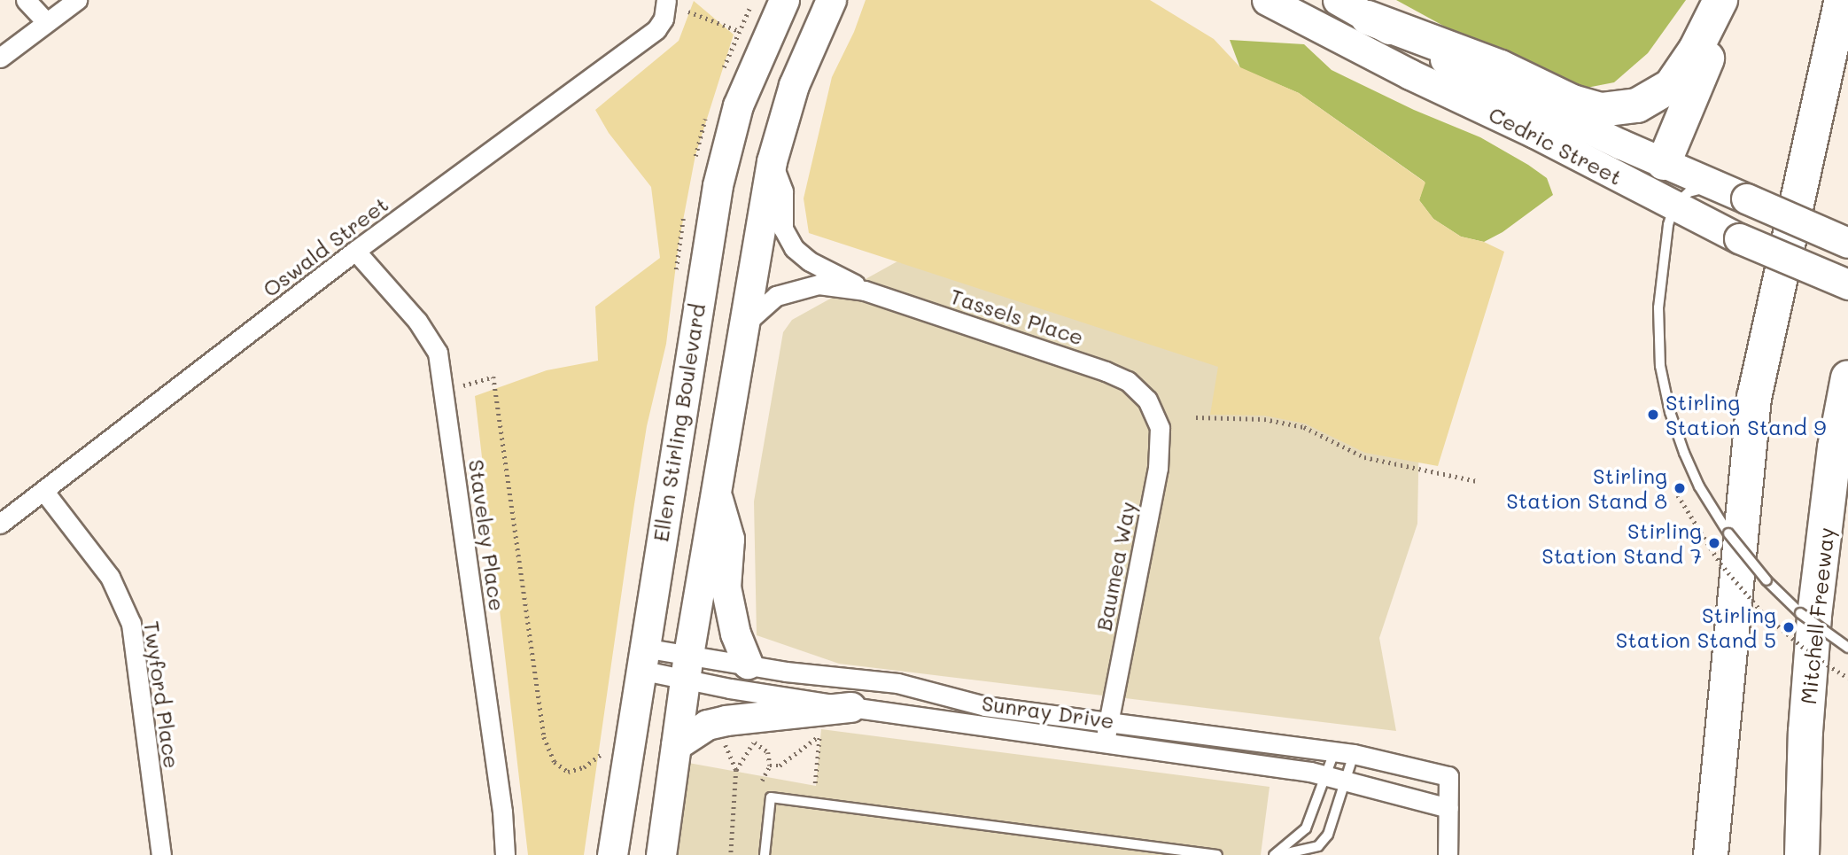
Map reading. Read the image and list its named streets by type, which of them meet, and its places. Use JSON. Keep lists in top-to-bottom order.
{
  "streets": {
    "highway": ["Mitchell Freeway"],
    "main road": ["Cedric Street", "Ellen Stirling Boulevard"],
    "street": [
      "Oswald Street",
      "Tassels Place",
      "Staveley Place",
      "Baumea Way",
      "Twyford Place",
      "Sunray Drive"
    ]
  },
  "crossings": [
    ["Oswald Street", "Staveley Place"],
    ["Oswald Street", "Twyford Place"],
    ["Tassels Place", "Baumea Way"],
    ["Ellen Stirling Boulevard", "Sunray Drive"],
    ["Baumea Way", "Sunray Drive"]
  ],
  "places": [
    "Stirling Station Stand 9",
    "Stirling Station Stand 8",
    "Stirling Station Stand 7",
    "Stirling Station Stand 5"
  ]
}
